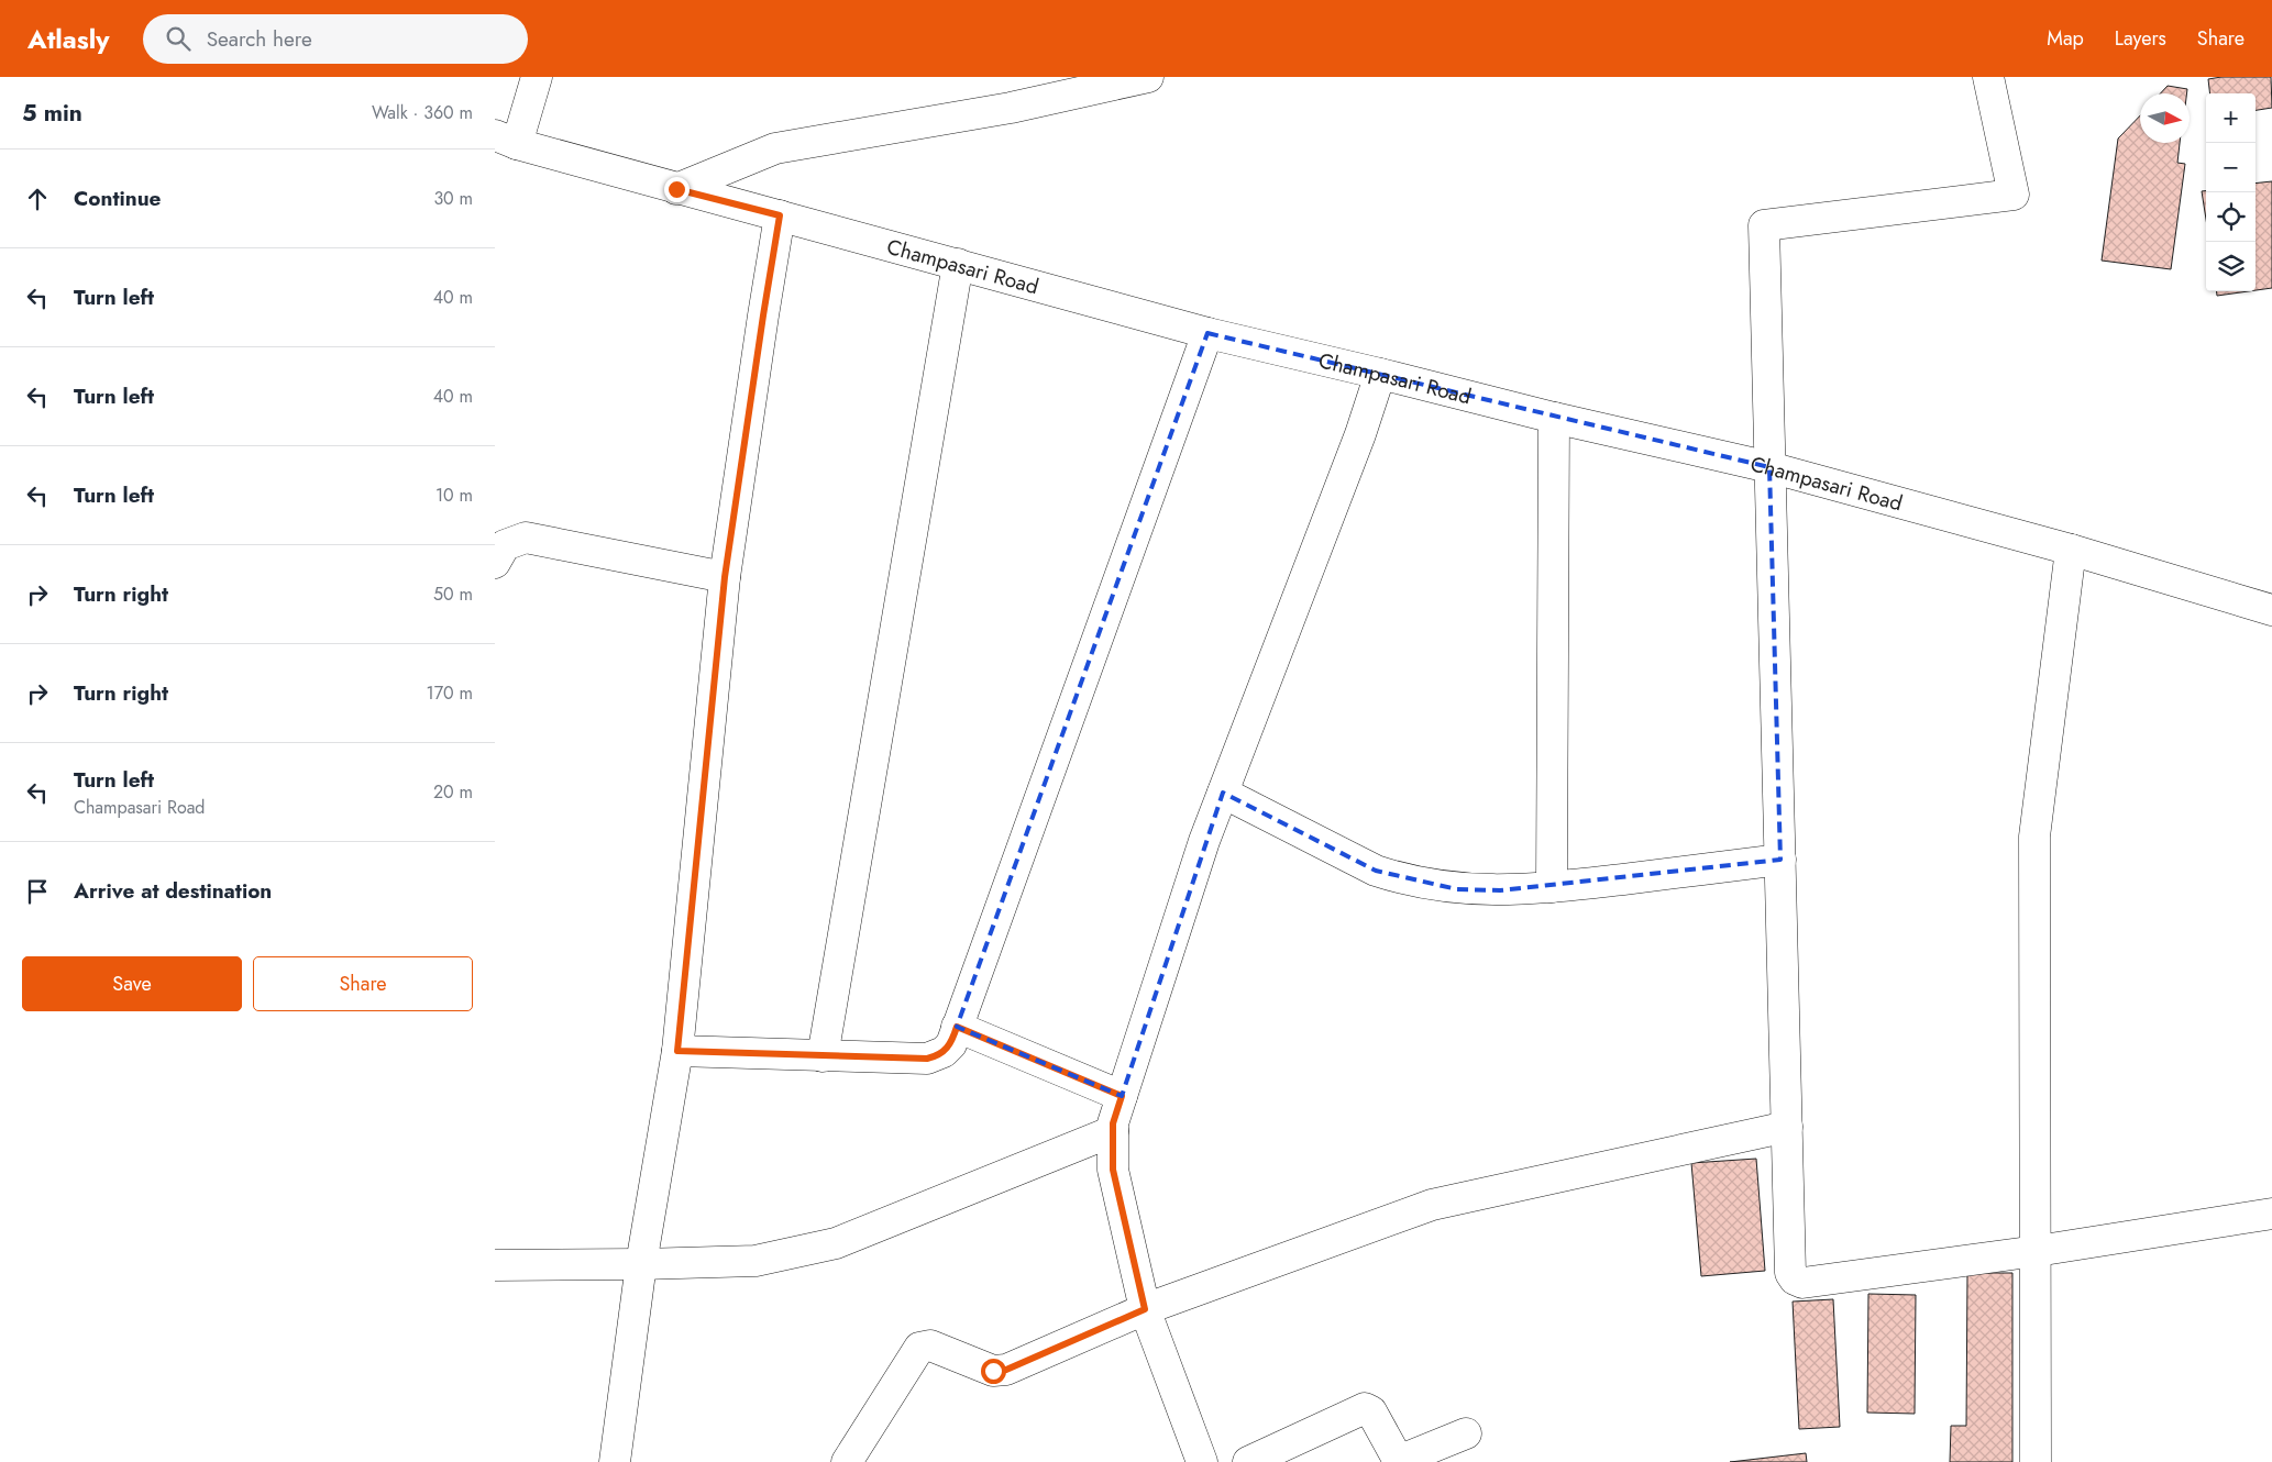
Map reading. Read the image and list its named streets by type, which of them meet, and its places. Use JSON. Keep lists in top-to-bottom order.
{
  "streets": {
    "street": ["Champasari Road"]
  },
  "north": "right",
  "page": {
    "header": "Atlasly",
    "search": "Search here",
    "nav": ["Map", "Layers", "Share"],
    "heading": ["5 min", "Walk · 360 m"],
    "map_buttons": ["+", "−"],
    "list": [
      ["Continue", "30 m"],
      ["Turn left", "40 m"],
      ["Turn left", "40 m"],
      ["Turn left", "10 m"],
      ["Turn right", "50 m"],
      ["Turn right", "170 m"],
      ["Turn left", "Champasari Road", "20 m"],
      "Arrive at destination"
    ],
    "buttons": ["Save", "Share"]
  }
}
